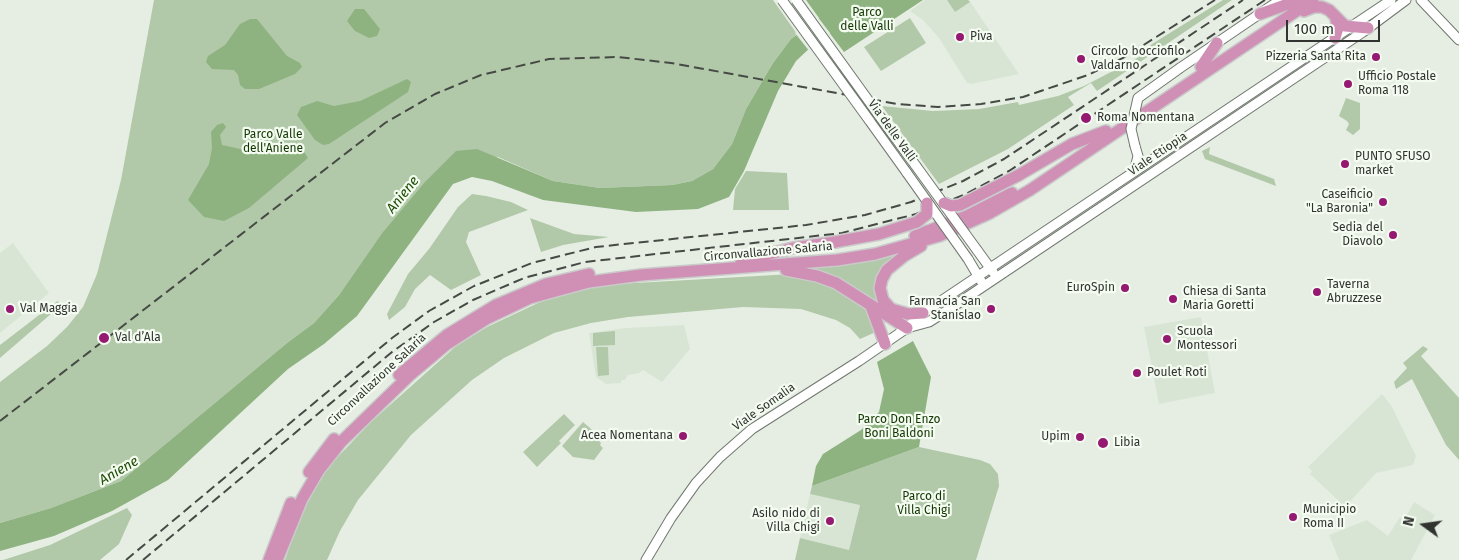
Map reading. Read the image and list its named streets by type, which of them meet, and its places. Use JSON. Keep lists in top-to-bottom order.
{
  "streets": {
    "highway": ["Circonvallazione Salaria"],
    "main road": ["Via delle Valli", "Viale Etiopia", "Viale Somalia"]
  },
  "crossings": [
    ["Via delle Valli", "Viale Etiopia"],
    ["Via delle Valli", "Viale Somalia"],
    ["Viale Etiopia", "Viale Somalia"]
  ],
  "water": ["Aniene"],
  "parks": [
    "Parco delle Valli",
    "Parco Valle dell'Aniene",
    "Parco Don Enzo Boni Baldoni",
    "Parco di Villa Chigi"
  ],
  "places": [
    "Piva",
    "Pizzeria Santa Rita",
    "Circolo bocciofilo Valdarno",
    "Ufficio Postale Roma 118",
    "Roma Nomentana",
    "PUNTO SFUSO market",
    "Caseificio \"La Baronia\"",
    "Sedia del Diavolo",
    "EuroSpin",
    "Taverna Abruzzese",
    "Chiesa di Santa Maria Goretti",
    "Val Maggia",
    "Farmacia San Stanislao",
    "Val d’Ala",
    "Scuola Montessori",
    "Poulet Roti",
    "Acea Nomentana",
    "Upim",
    "Libia",
    "Municipio Roma II",
    "Asilo nido di Villa Chigi"
  ],
  "scale_bar": "100 m",
  "north": "left"
}
